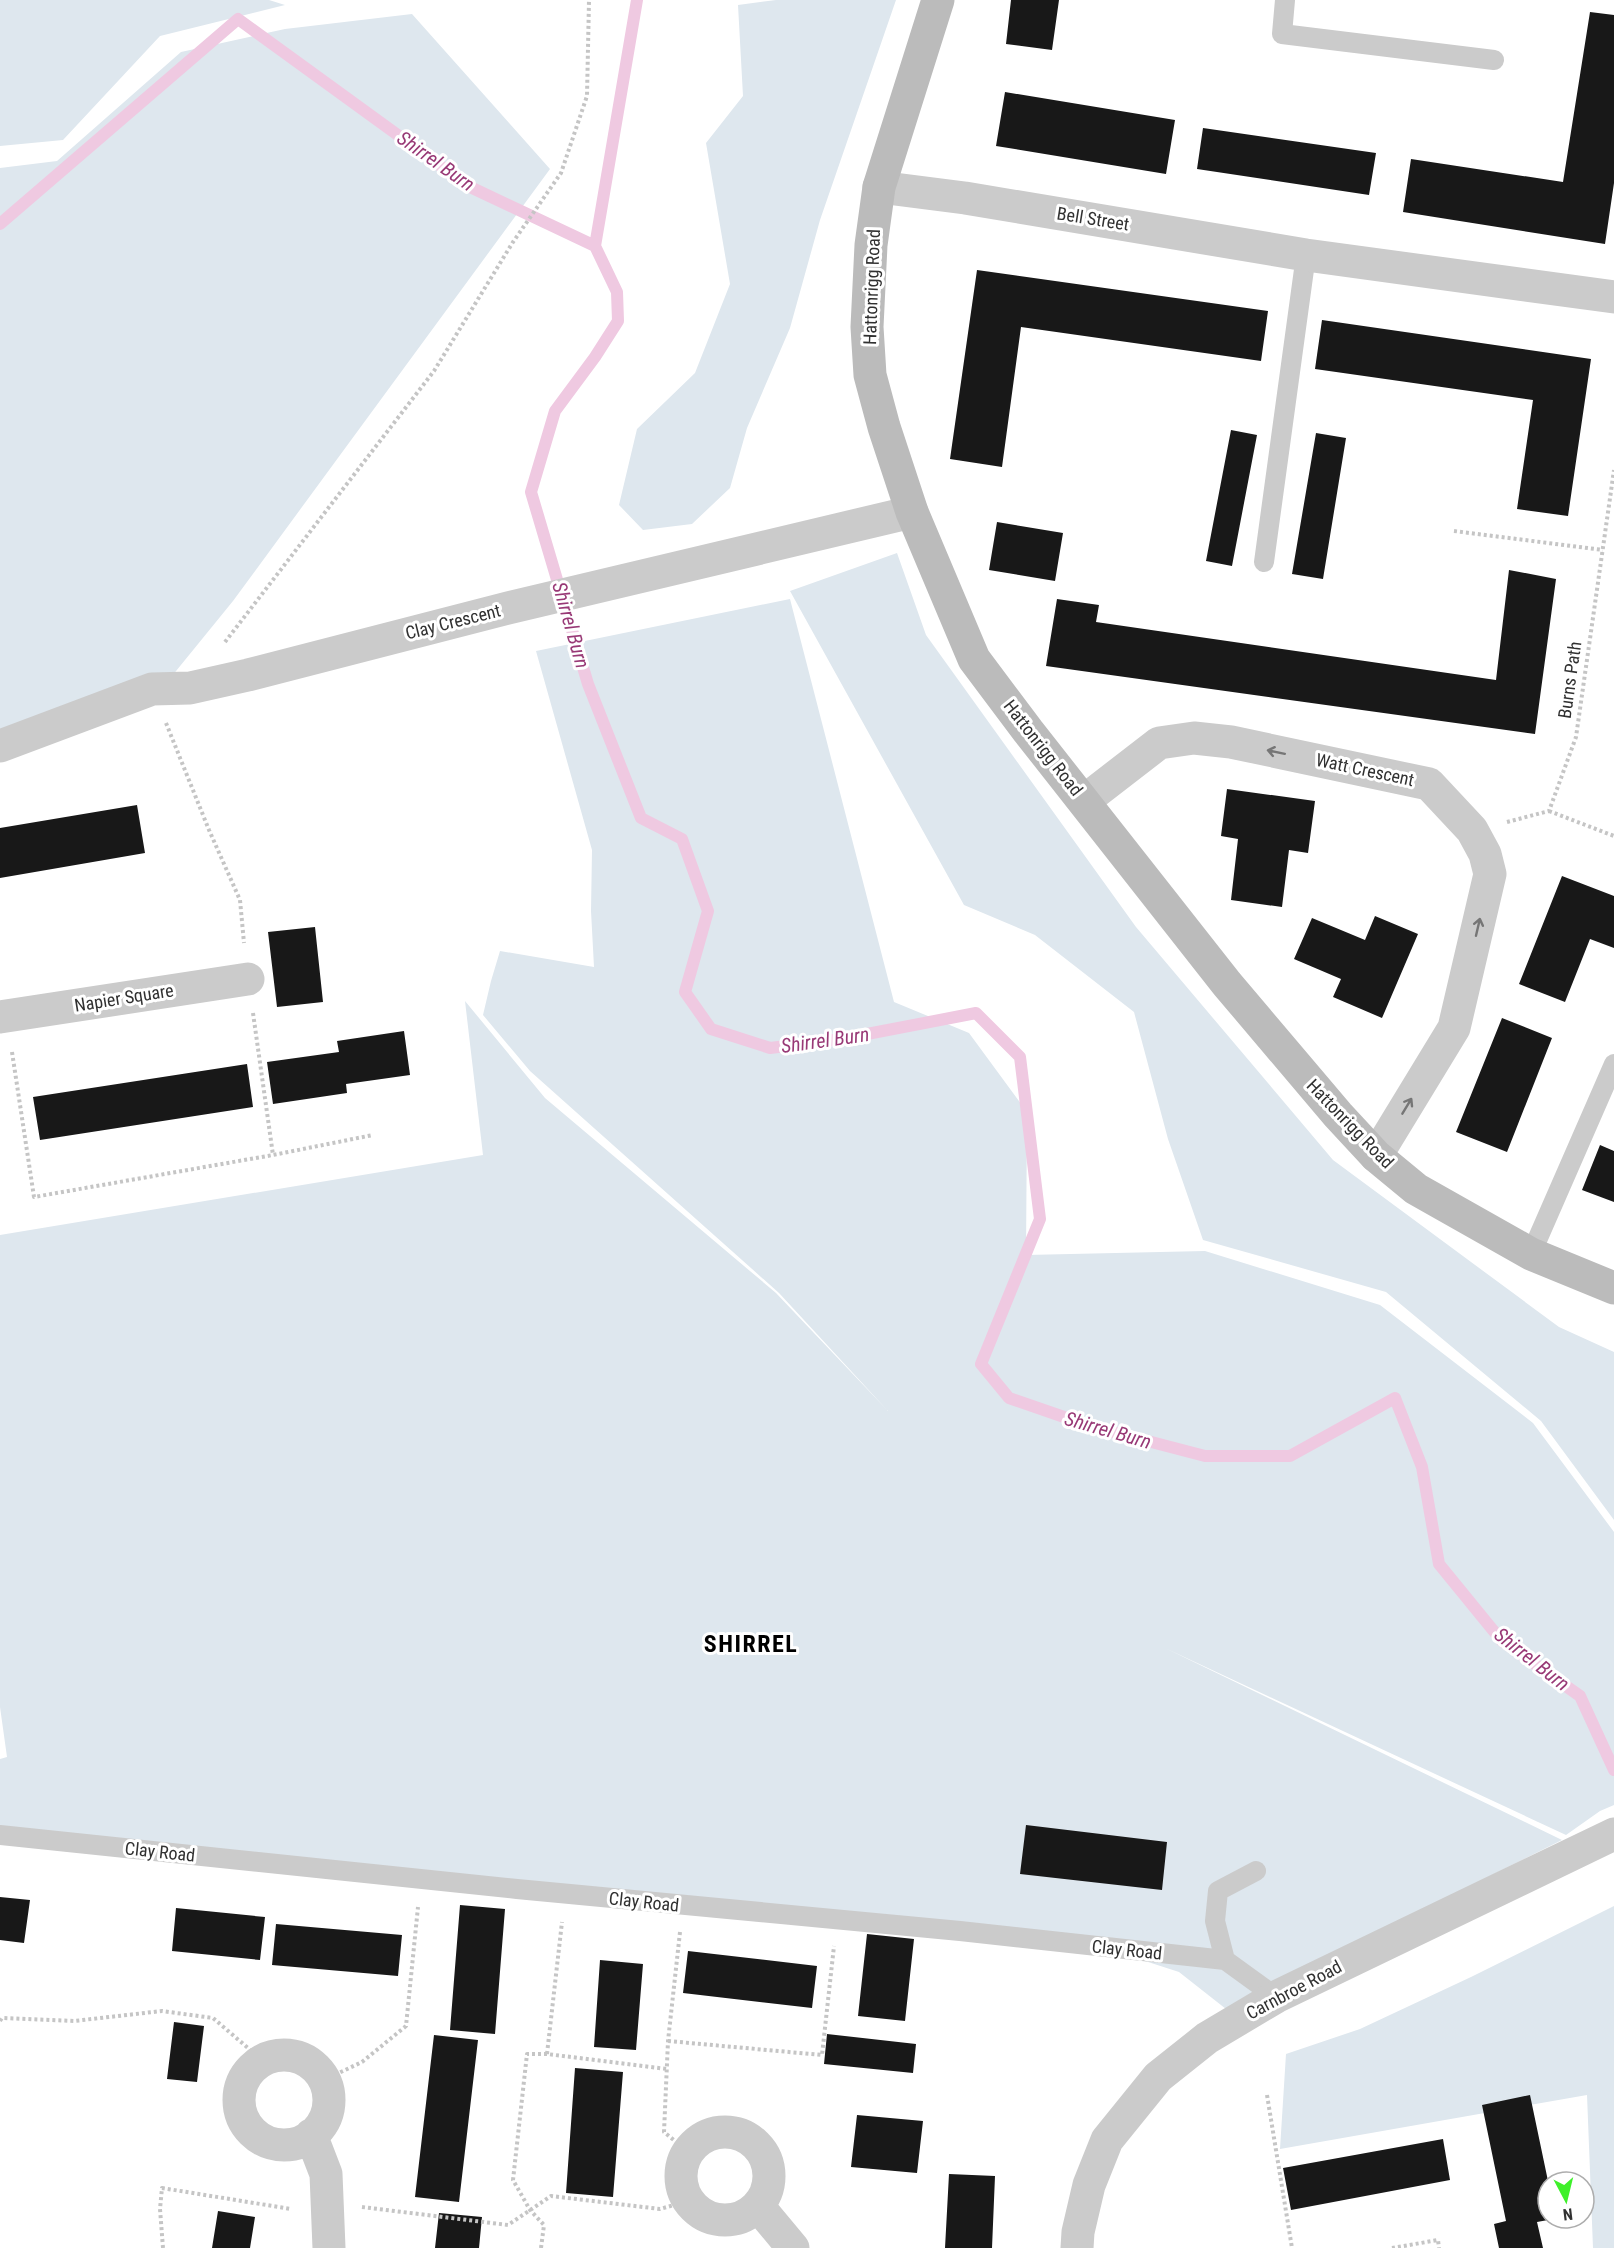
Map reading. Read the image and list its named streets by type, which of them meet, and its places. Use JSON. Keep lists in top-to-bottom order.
{
  "streets": {
    "street": [
      "Bell Street",
      "Hattonrigg Road",
      "Clay Crescent",
      "Watt Crescent",
      "Napier Square",
      "Carnbroe Road"
    ],
    "lane": ["Clay Road"],
    "path": ["Burns Path"]
  },
  "crossings": [
    ["Bell Street", "Hattonrigg Road"],
    ["Hattonrigg Road", "Clay Crescent"],
    ["Hattonrigg Road", "Watt Crescent"],
    ["Clay Road", "Carnbroe Road"]
  ],
  "districts": ["SHIRREL"],
  "water": ["Shirrel Burn"],
  "north": "bottom"
}
